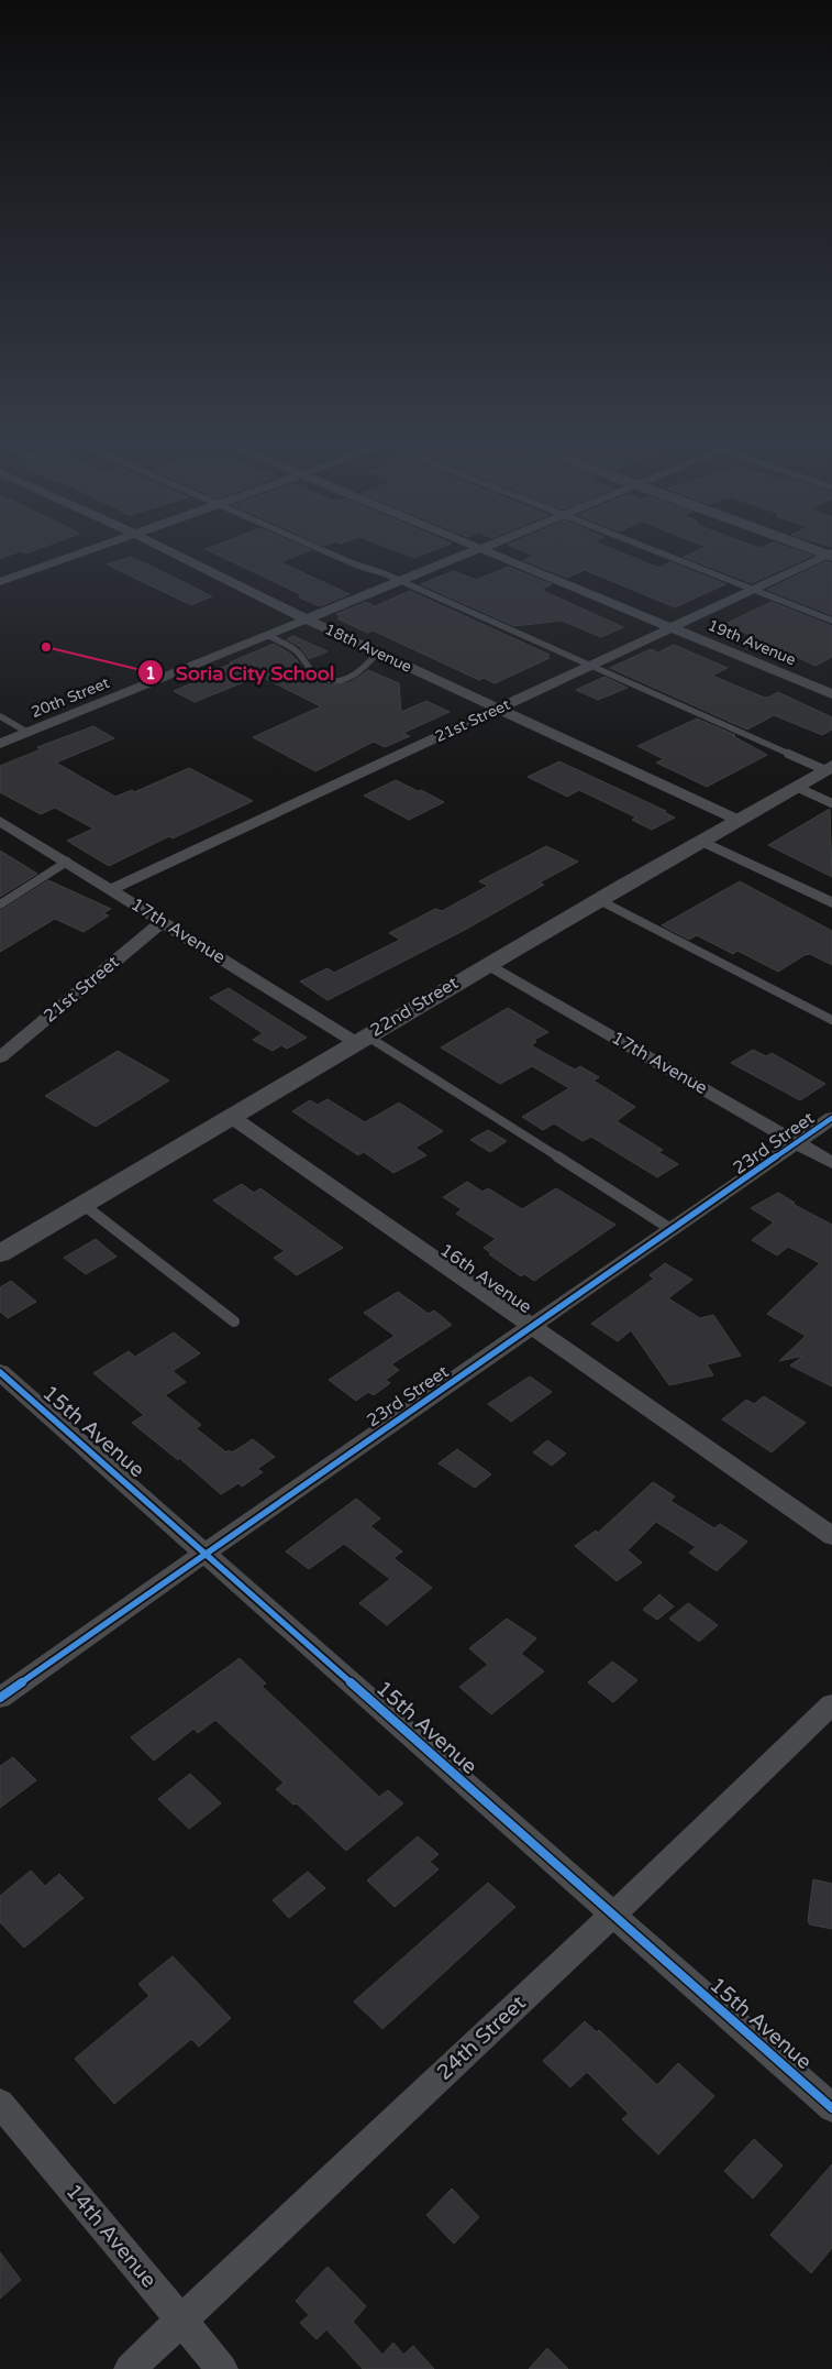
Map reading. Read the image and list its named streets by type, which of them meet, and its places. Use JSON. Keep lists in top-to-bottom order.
{
  "streets": {
    "street": [
      "19th Avenue",
      "18th Avenue",
      "20th Street",
      "21st Street",
      "17th Avenue",
      "22nd Street",
      "23rd Street",
      "16th Avenue",
      "15th Avenue",
      "24th Street",
      "14th Avenue"
    ]
  },
  "crossings": [
    ["19th Avenue", "21st Street"],
    ["18th Avenue", "20th Street"],
    ["18th Avenue", "21st Street"],
    ["18th Avenue", "22nd Street"],
    ["21st Street", "17th Avenue"],
    ["17th Avenue", "22nd Street"],
    ["17th Avenue", "23rd Street"],
    ["22nd Street", "16th Avenue"],
    ["23rd Street", "16th Avenue"],
    ["23rd Street", "15th Avenue"],
    ["15th Avenue", "24th Street"],
    ["24th Street", "14th Avenue"]
  ],
  "places": ["Soria City School"]
}
